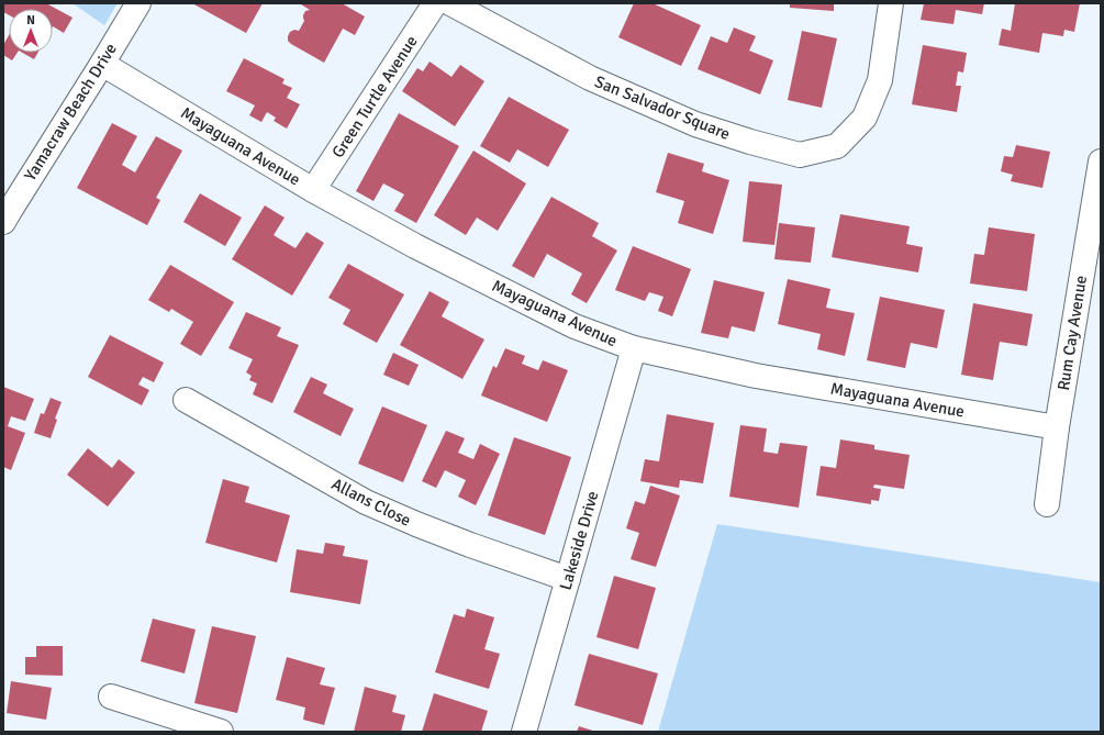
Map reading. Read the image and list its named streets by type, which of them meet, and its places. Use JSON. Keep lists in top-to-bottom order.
{
  "streets": {
    "street": [
      "Green Turtle Avenue",
      "San Salvador Square",
      "Yamacraw Beach Drive",
      "Mayaguana Avenue",
      "Rum Cay Avenue",
      "Allans Close",
      "Lakeside Drive"
    ]
  },
  "crossings": [
    ["Green Turtle Avenue", "Mayaguana Avenue"],
    ["Yamacraw Beach Drive", "Mayaguana Avenue"],
    ["Mayaguana Avenue", "Rum Cay Avenue"],
    ["Mayaguana Avenue", "Lakeside Drive"],
    ["Allans Close", "Lakeside Drive"]
  ],
  "north": "top"
}
